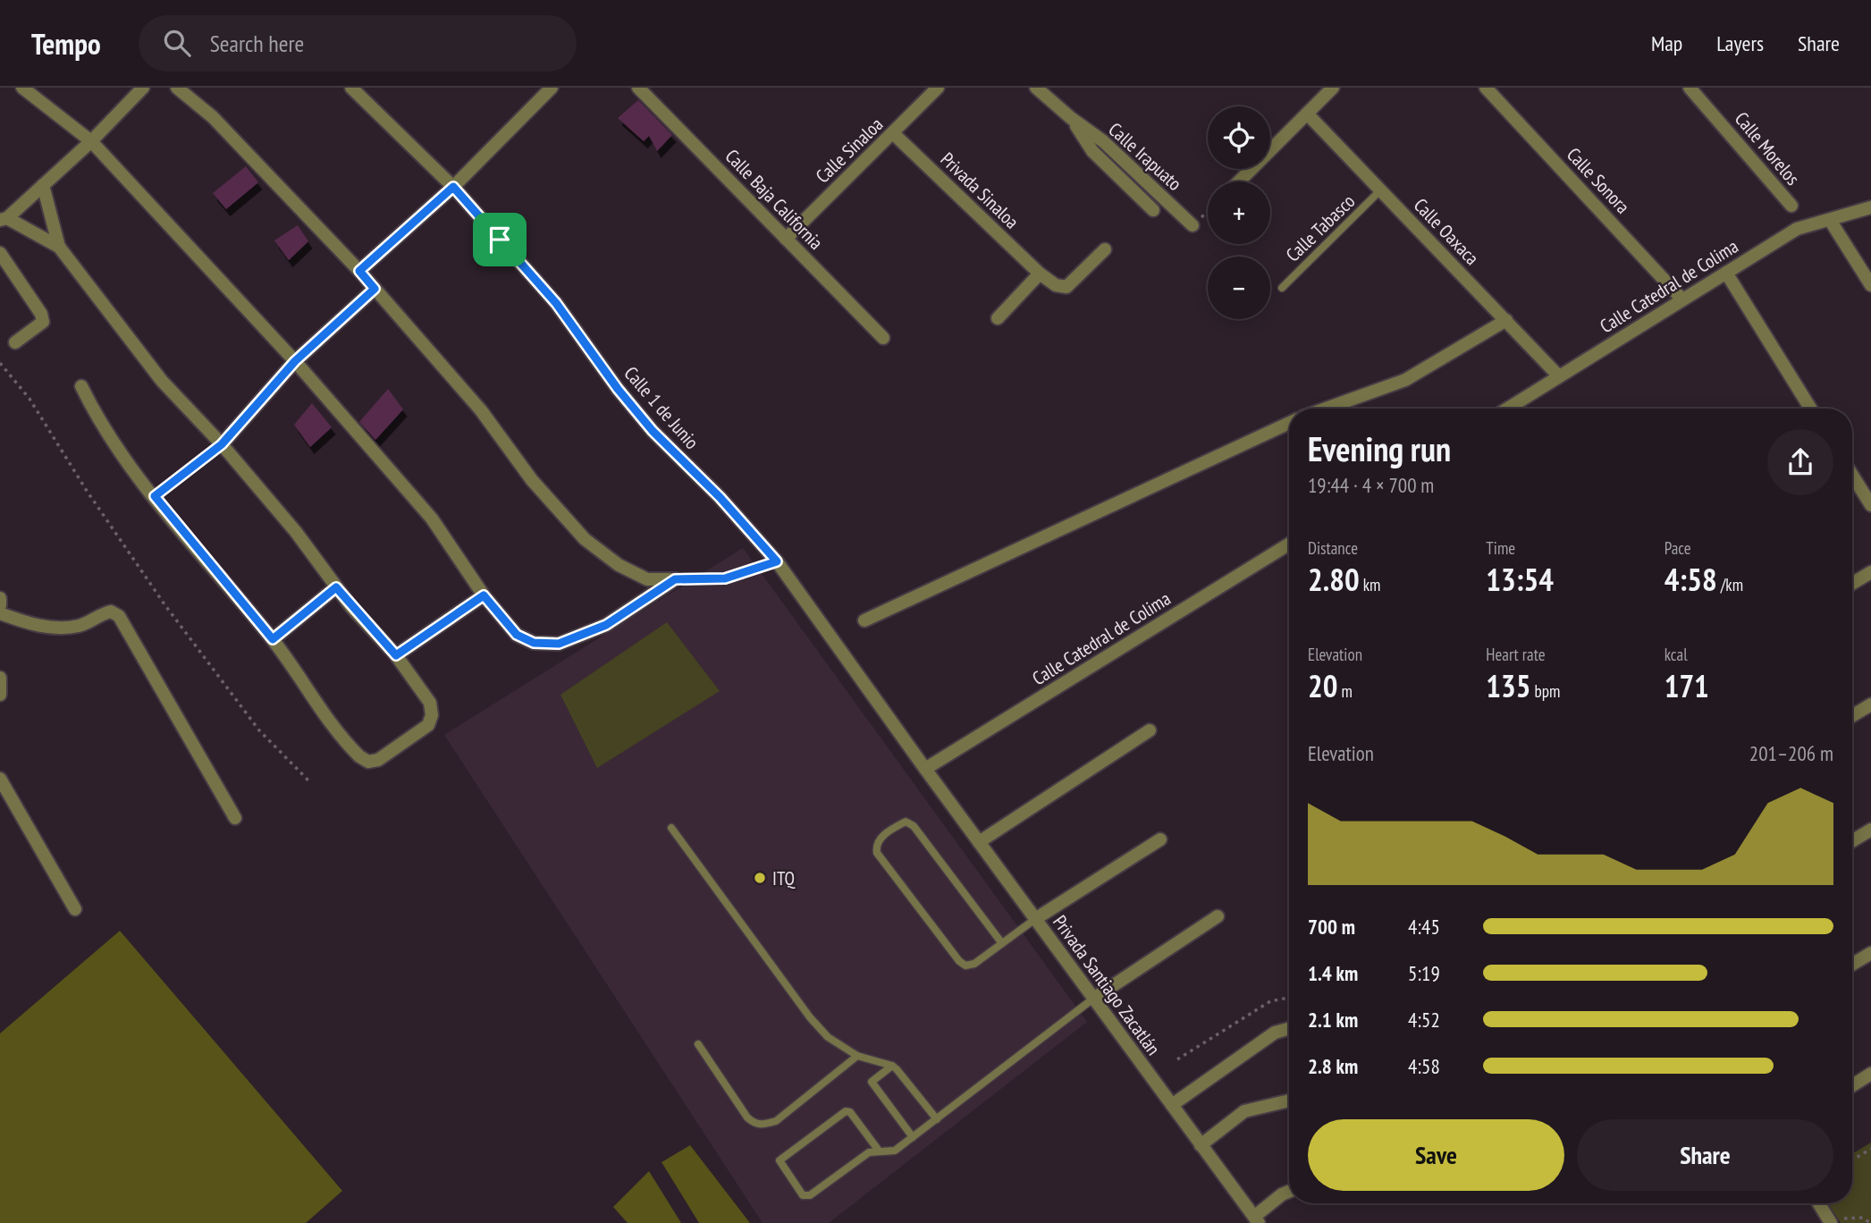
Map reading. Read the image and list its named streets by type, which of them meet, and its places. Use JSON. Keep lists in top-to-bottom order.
{
  "streets": {
    "street": [
      "Calle Morelos",
      "Calle Sinaloa",
      "Calle Irapuato",
      "Calle Sonora",
      "Privada Sinaloa",
      "Calle Baja California",
      "Calle Oaxaca",
      "Calle Catedral de Colima",
      "Calle 1 de Junio",
      "Privada Santiago Zacatlán"
    ],
    "lane": ["Calle Tabasco"]
  },
  "crossings": [
    ["Calle Sinaloa", "Privada Sinaloa"],
    ["Calle Sinaloa", "Calle Baja California"],
    ["Calle Sonora", "Calle Catedral de Colima"],
    ["Calle Tabasco", "Calle Oaxaca"],
    ["Calle Oaxaca", "Calle Catedral de Colima"],
    ["Calle Catedral de Colima", "Calle 1 de Junio"],
    ["Calle Catedral de Colima", "Privada Santiago Zacatlán"],
    ["Calle 1 de Junio", "Privada Santiago Zacatlán"]
  ],
  "places": ["ITQ"],
  "page": {
    "header": "Tempo",
    "search": "Search here",
    "nav": ["Map", "Layers", "Share"],
    "map_buttons": ["+", "−"],
    "heading": ["Evening run", "19:44 · 4 × 700 m"],
    "stats": [
      ["Distance", "2.80 km"],
      ["Time", "13:54"],
      ["Pace", "4:58 /km"],
      ["Elevation", "20 m"],
      ["Heart rate", "135 bpm"],
      ["kcal", "171"]
    ],
    "chart": ["Elevation", "201–206 m"],
    "list": [
      {
        "name": "700 m",
        "note": "4:45"
      },
      {
        "name": "1.4 km",
        "note": "5:19"
      },
      {
        "name": "2.1 km",
        "note": "4:52"
      },
      {
        "name": "2.8 km",
        "note": "4:58"
      }
    ],
    "buttons": ["Save", "Share"]
  }
}
